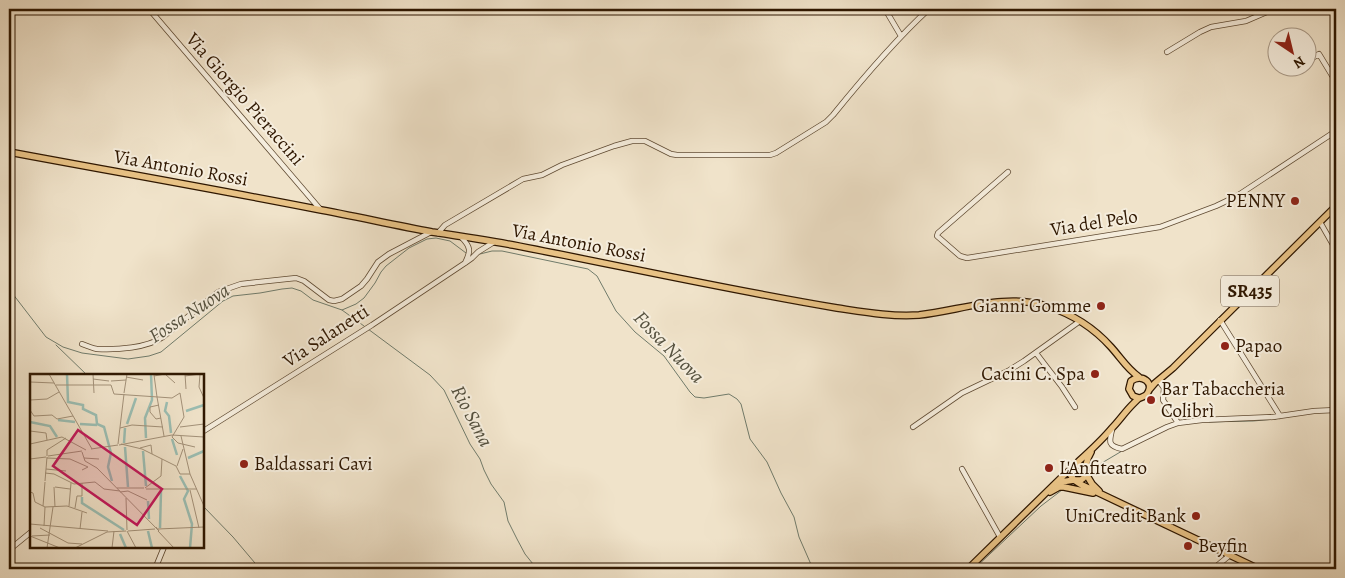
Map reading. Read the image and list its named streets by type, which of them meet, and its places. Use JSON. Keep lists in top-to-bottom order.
{
  "streets": {
    "main road": ["Via Antonio Rossi", "SR435"],
    "street": ["Via Giorgio Pieraccini", "Via del Pelo", "Via Salanetti"]
  },
  "crossings": [
    ["Via Giorgio Pieraccini", "Via Antonio Rossi"],
    ["Via Antonio Rossi", "Via Salanetti"]
  ],
  "water": ["Fossa Nuova", "Rio Sana"],
  "places": [
    "PENNY",
    "Gianni Gomme",
    "Papao",
    "Cacini C. Spa",
    "Bar Tabaccheria Colibrì",
    "Baldassari Cavi",
    "L'Anfiteatro",
    "UniCredit Bank",
    "Beyfin"
  ],
  "north": "bottom right"
}
